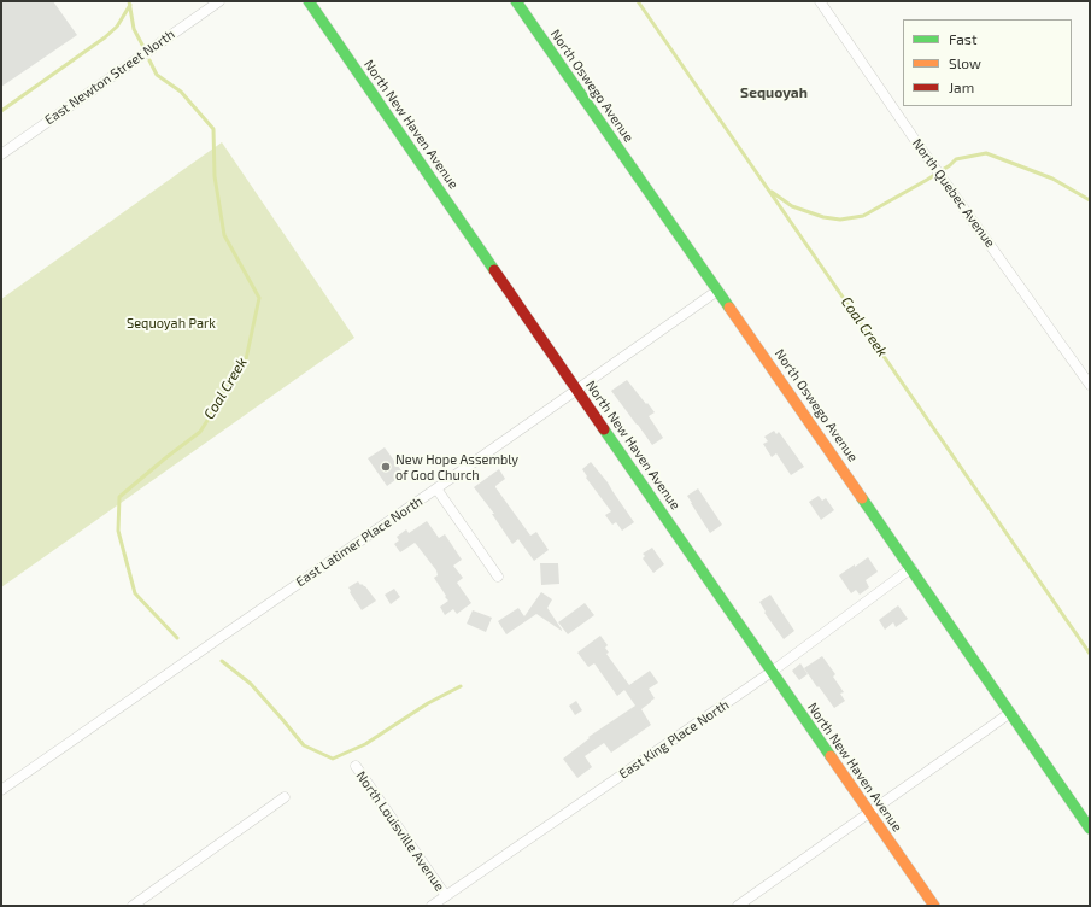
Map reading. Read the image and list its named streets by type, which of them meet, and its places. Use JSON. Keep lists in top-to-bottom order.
{
  "streets": {
    "street": [
      "East Newton Street North",
      "North Oswego Avenue",
      "North New Haven Avenue",
      "North Quebec Avenue",
      "East Latimer Place North",
      "East King Place North",
      "North Louisville Avenue"
    ]
  },
  "crossings": [
    ["North Oswego Avenue", "East Latimer Place North"],
    ["North Oswego Avenue", "East King Place North"],
    ["North New Haven Avenue", "East Latimer Place North"],
    ["North New Haven Avenue", "East King Place North"],
    ["East King Place North", "North Louisville Avenue"]
  ],
  "districts": ["Sequoyah"],
  "water": ["Coal Creek"],
  "parks": ["Sequoyah Park"],
  "places": ["New Hope Assembly of God Church"],
  "legend": ["Fast", "Slow", "Jam"]
}
